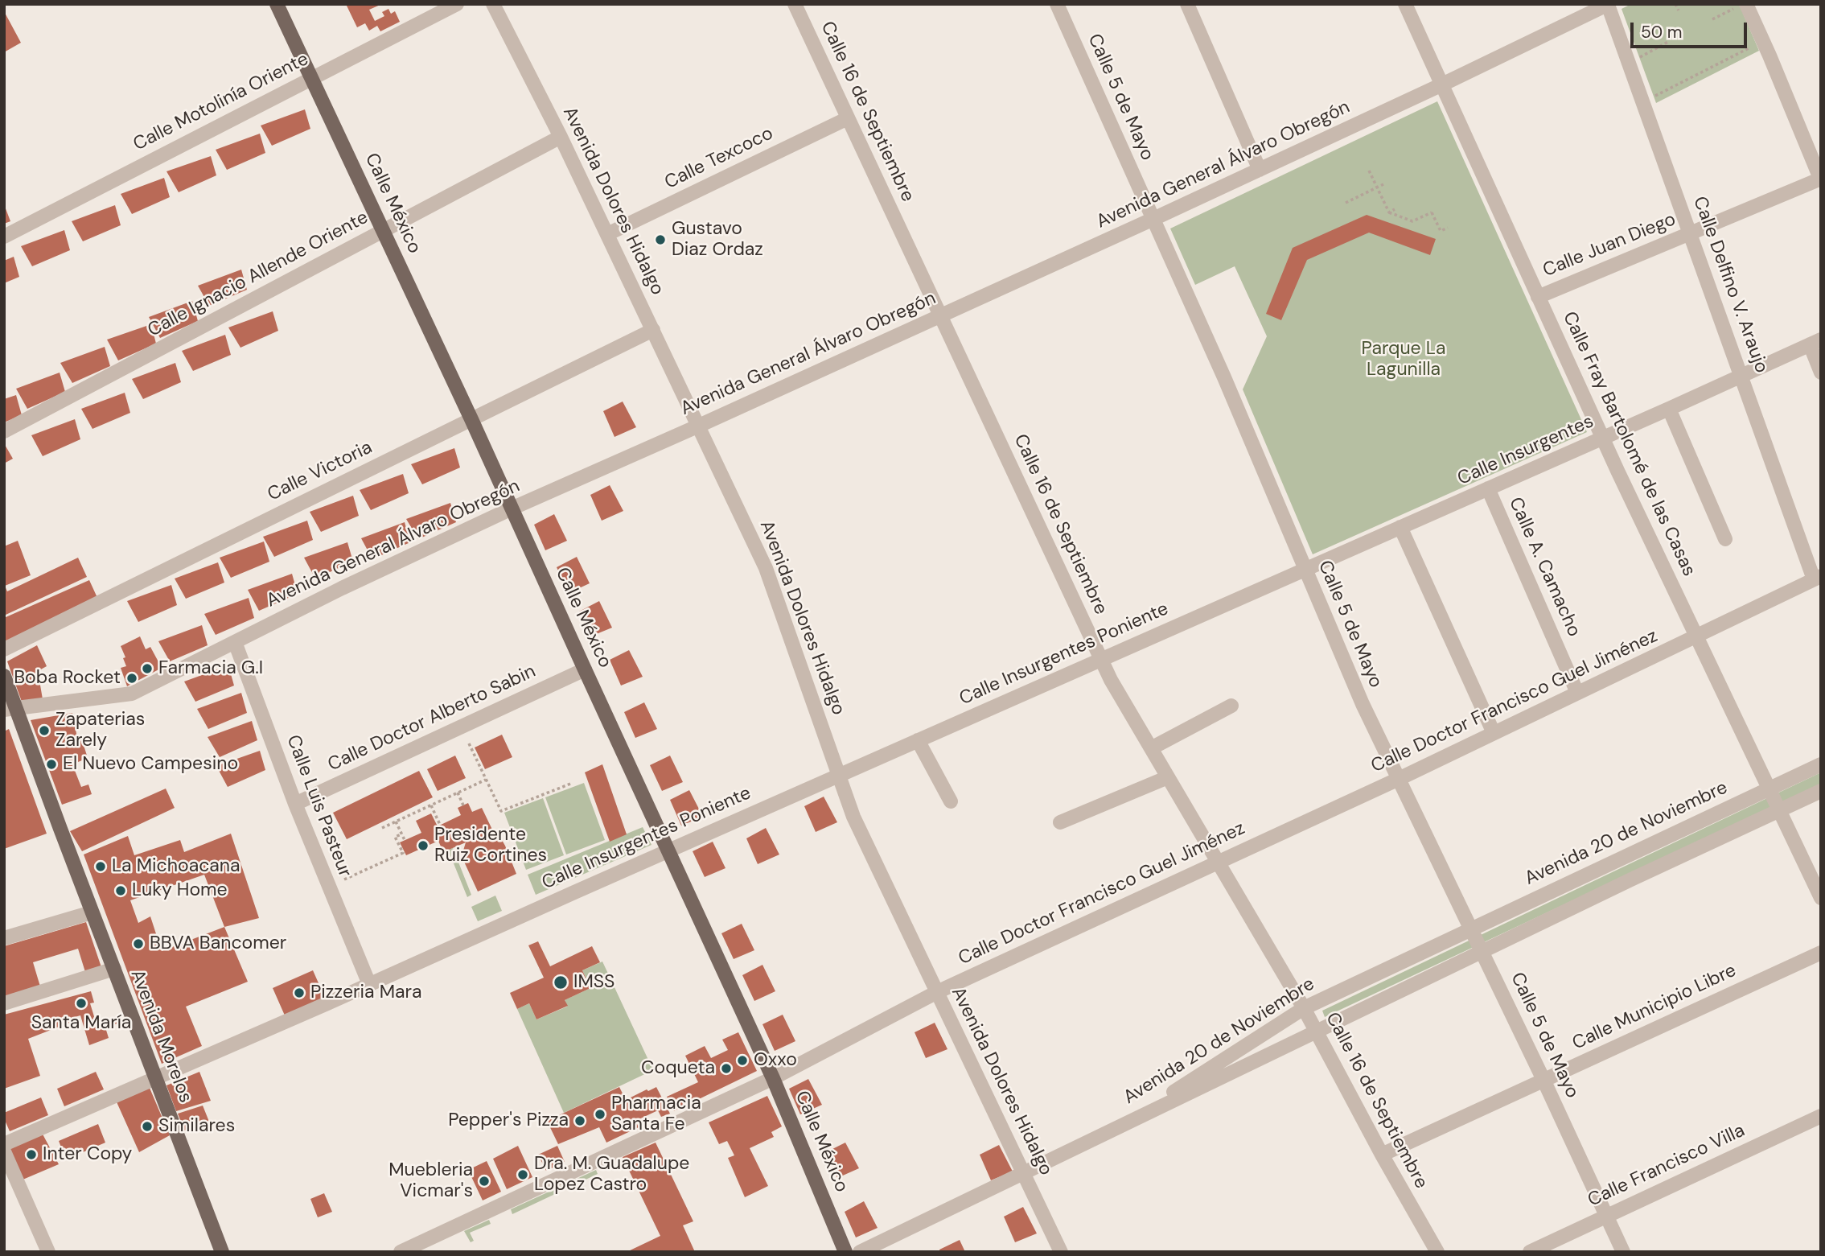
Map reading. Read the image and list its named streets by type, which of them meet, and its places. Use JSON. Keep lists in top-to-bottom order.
{
  "streets": {
    "main road": ["Calle México", "Avenida Morelos"],
    "street": [
      "Calle 5 de Mayo",
      "Calle Motolinía Oriente",
      "Calle 16 de Septiembre",
      "Calle Texcoco",
      "Avenida General Álvaro Obregón",
      "Avenida Dolores Hidalgo",
      "Calle Juan Diego",
      "Calle Ignacio Allende Oriente",
      "Calle Delfino V. Araujo",
      "Calle Fray Bartolomé de las Casas",
      "Calle Insurgentes",
      "Calle Victoria",
      "Calle A. Camacho",
      "Calle Insurgentes Poniente",
      "Calle Doctor Francisco Guel Jiménez",
      "Calle Doctor Alberto Sabin",
      "Calle Luis Pasteur",
      "Avenida 20 de Noviembre",
      "Calle Municipio Libre",
      "Calle Francisco Villa"
    ]
  },
  "crossings": [
    ["Calle 5 de Mayo", "Avenida General Álvaro Obregón"],
    ["Calle 5 de Mayo", "Calle Insurgentes"],
    ["Calle 5 de Mayo", "Calle Insurgentes Poniente"],
    ["Calle 5 de Mayo", "Calle Doctor Francisco Guel Jiménez"],
    ["Calle 5 de Mayo", "Avenida 20 de Noviembre"],
    ["Calle 5 de Mayo", "Calle Municipio Libre"],
    ["Calle 5 de Mayo", "Calle Francisco Villa"],
    ["Calle Motolinía Oriente", "Calle México"],
    ["Calle 16 de Septiembre", "Calle Texcoco"],
    ["Calle 16 de Septiembre", "Avenida General Álvaro Obregón"],
    ["Calle 16 de Septiembre", "Calle Insurgentes Poniente"],
    ["Calle 16 de Septiembre", "Calle Doctor Francisco Guel Jiménez"],
    ["Calle 16 de Septiembre", "Avenida 20 de Noviembre"],
    ["Calle 16 de Septiembre", "Calle Municipio Libre"],
    ["Calle Texcoco", "Avenida Dolores Hidalgo"],
    ["Avenida General Álvaro Obregón", "Avenida Dolores Hidalgo"],
    ["Avenida General Álvaro Obregón", "Calle México"],
    ["Avenida General Álvaro Obregón", "Calle Delfino V. Araujo"],
    ["Avenida General Álvaro Obregón", "Calle Fray Bartolomé de las Casas"],
    ["Avenida General Álvaro Obregón", "Calle Luis Pasteur"],
    ["Avenida General Álvaro Obregón", "Avenida Morelos"],
    ["Avenida Dolores Hidalgo", "Calle Ignacio Allende Oriente"],
    ["Avenida Dolores Hidalgo", "Calle Victoria"],
    ["Avenida Dolores Hidalgo", "Calle Insurgentes Poniente"],
    ["Avenida Dolores Hidalgo", "Calle Doctor Francisco Guel Jiménez"],
    ["Calle México", "Calle Ignacio Allende Oriente"],
    ["Calle México", "Calle Victoria"],
    ["Calle México", "Calle Insurgentes Poniente"],
    ["Calle México", "Calle Doctor Francisco Guel Jiménez"],
    ["Calle México", "Calle Doctor Alberto Sabin"],
    ["Calle Juan Diego", "Calle Delfino V. Araujo"],
    ["Calle Juan Diego", "Calle Fray Bartolomé de las Casas"],
    ["Calle Delfino V. Araujo", "Calle Insurgentes"],
    ["Calle Delfino V. Araujo", "Calle Doctor Francisco Guel Jiménez"],
    ["Calle Fray Bartolomé de las Casas", "Calle Insurgentes"],
    ["Calle Fray Bartolomé de las Casas", "Calle Doctor Francisco Guel Jiménez"],
    ["Calle Fray Bartolomé de las Casas", "Avenida 20 de Noviembre"],
    ["Calle Insurgentes", "Calle A. Camacho"],
    ["Calle Insurgentes", "Calle Insurgentes Poniente"],
    ["Calle A. Camacho", "Calle Doctor Francisco Guel Jiménez"],
    ["Calle Insurgentes Poniente", "Calle Luis Pasteur"],
    ["Calle Insurgentes Poniente", "Avenida Morelos"],
    ["Calle Doctor Alberto Sabin", "Calle Luis Pasteur"]
  ],
  "parks": ["Parque La Lagunilla"],
  "places": [
    "Gustavo Diaz Ordaz",
    "Farmacia G.I",
    "Boba Rocket",
    "Zapaterias Zarely",
    "El Nuevo Campesino",
    "Presidente Ruiz Cortines",
    "La Michoacana",
    "Luky Home",
    "BBVA Bancomer",
    "IMSS",
    "Pizzeria Mara",
    "Santa María",
    "Oxxo",
    "Coqueta",
    "Pharmacia Santa Fe",
    "Pepper's Pizza",
    "Similares",
    "Inter Copy",
    "Dra. M. Guadalupe Lopez Castro",
    "Muebleria Vicmar's"
  ],
  "scale_bar": "50 m"
}
